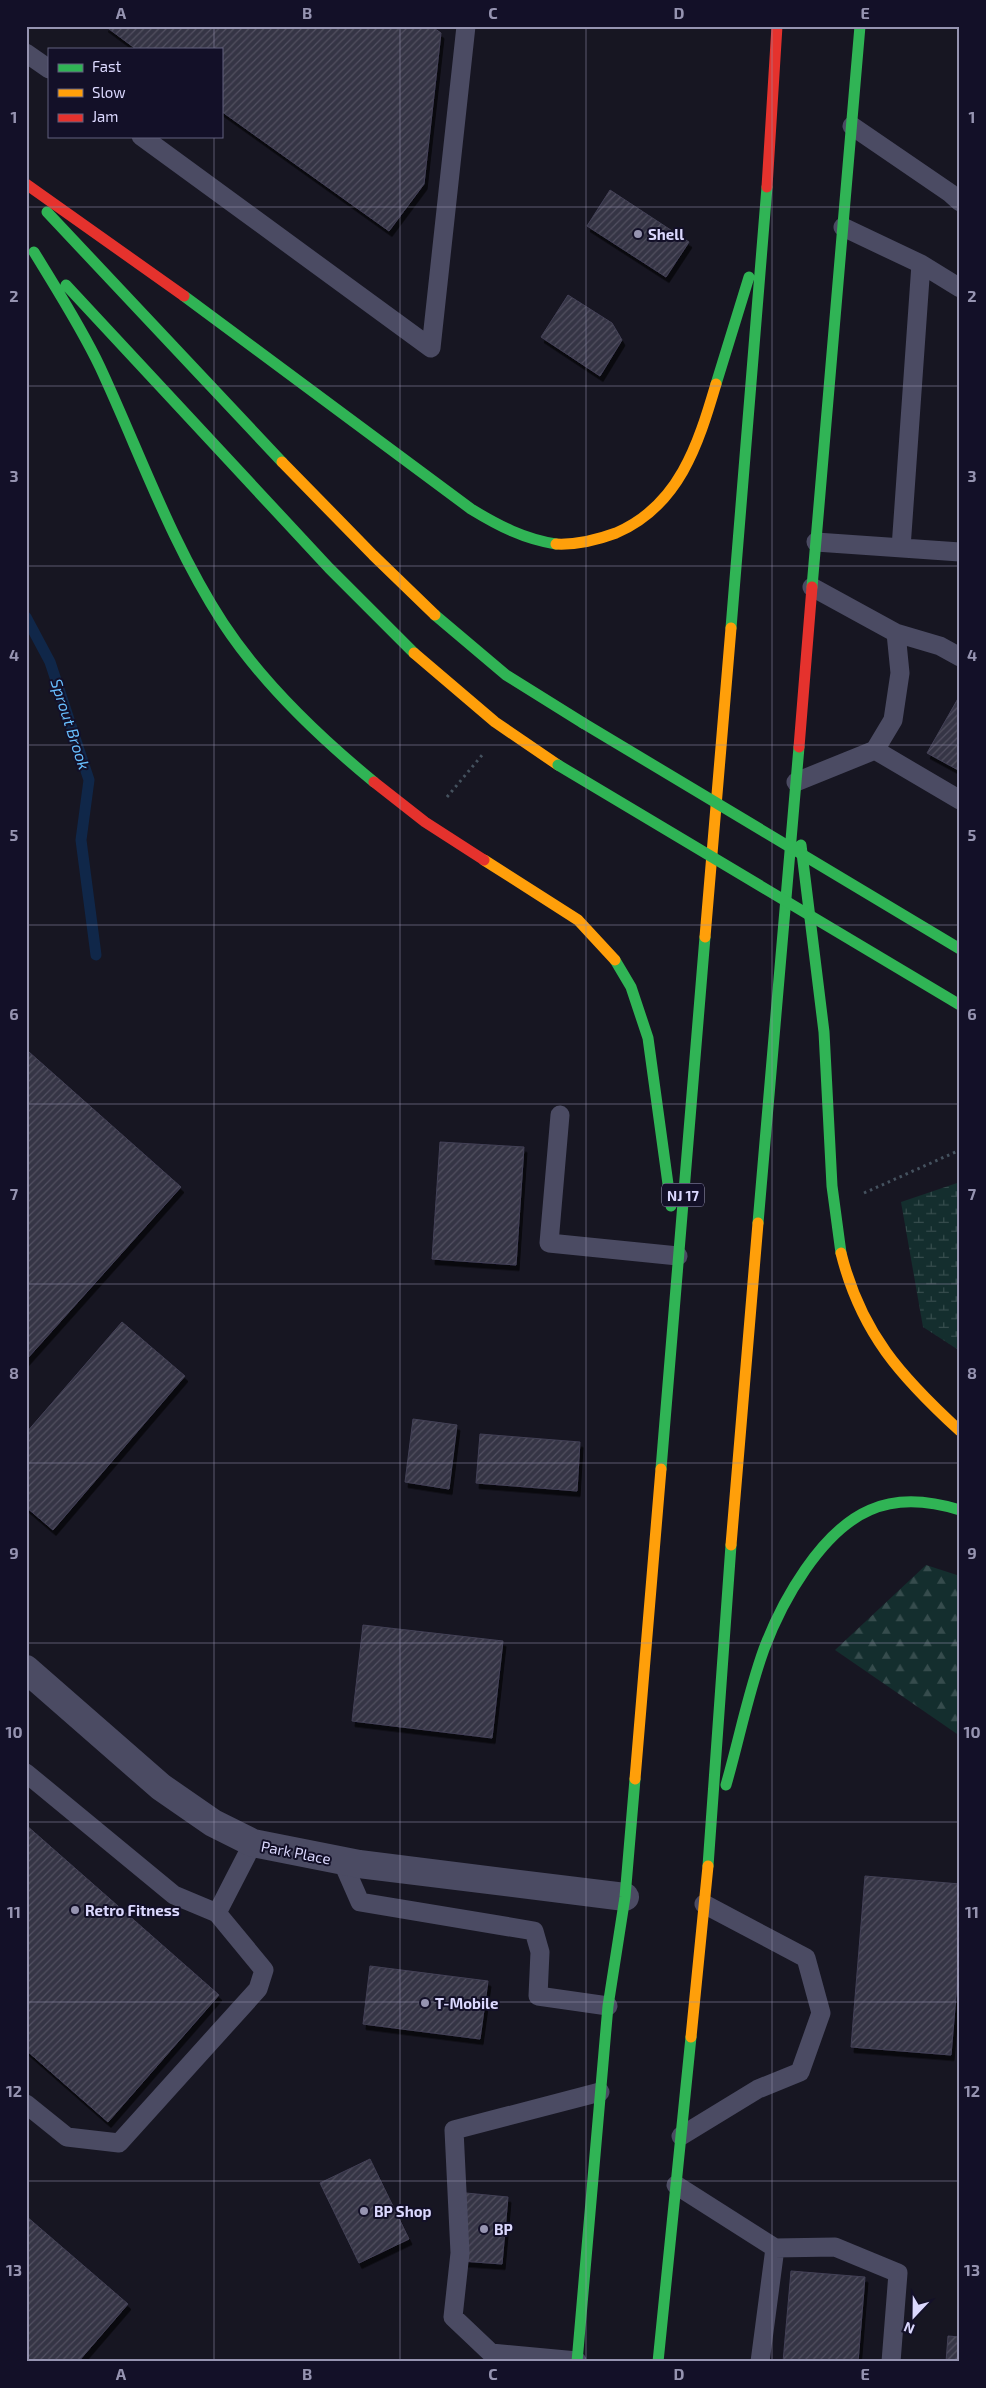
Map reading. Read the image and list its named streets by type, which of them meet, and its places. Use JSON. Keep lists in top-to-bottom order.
{
  "streets": {
    "highway": ["NJ 17"],
    "street": ["Park Place"]
  },
  "crossings": [
    ["NJ 17", "Park Place"]
  ],
  "water": ["Sprout Brook"],
  "places": [
    "Shell",
    "Retro Fitness",
    "T-Mobile",
    "BP Shop",
    "BP"
  ],
  "legend": ["Fast", "Slow", "Jam"],
  "north": "bottom",
  "grid": {
    "columns": [
      "A",
      "B",
      "C",
      "D",
      "E"
    ],
    "rows": [
      "1",
      "2",
      "3",
      "4",
      "5",
      "6",
      "7",
      "8",
      "9",
      "10",
      "11",
      "12",
      "13"
    ]
  }
}
